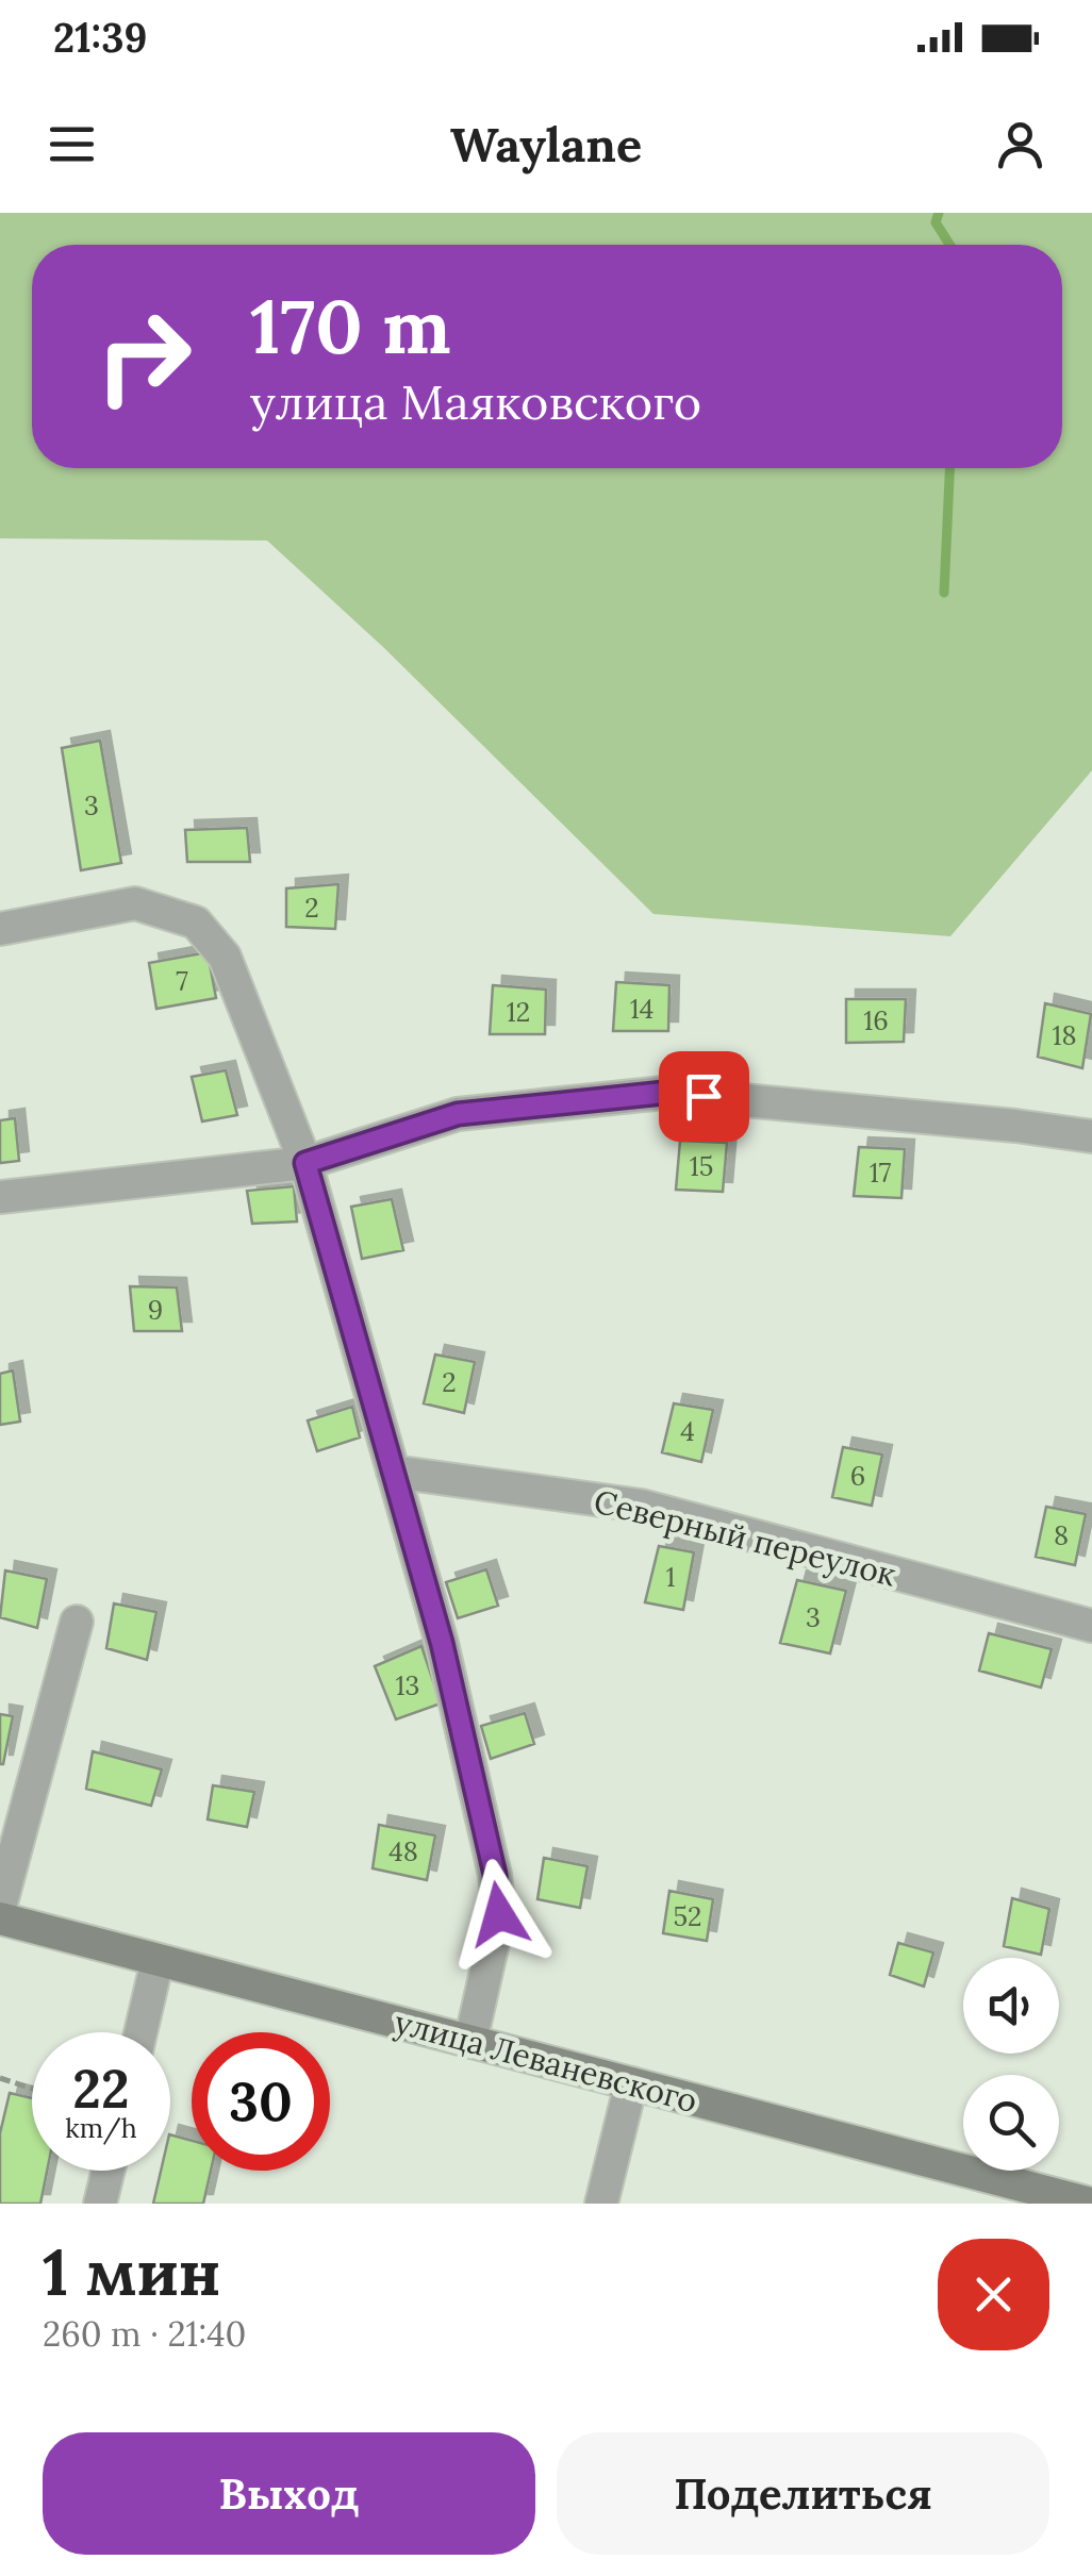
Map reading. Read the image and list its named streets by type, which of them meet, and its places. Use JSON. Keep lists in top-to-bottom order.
{
  "streets": {
    "street": ["Северный переулок", "улица Леваневского"]
  },
  "house_numbers": [
    "3",
    "2",
    "7",
    "14",
    "12",
    "16",
    "18",
    "15",
    "17",
    "9",
    "2",
    "4",
    "6",
    "8",
    "1",
    "3",
    "13",
    "48",
    "52"
  ],
  "page": {
    "status": "21:39",
    "header": "Waylane",
    "turn": ["170 m", "улица Маяковского"],
    "speed": "22 km/h",
    "limit": "30",
    "heading": ["1 мин", "260 m · 21:40"],
    "buttons": ["Выход", "Поделиться"]
  }
}
